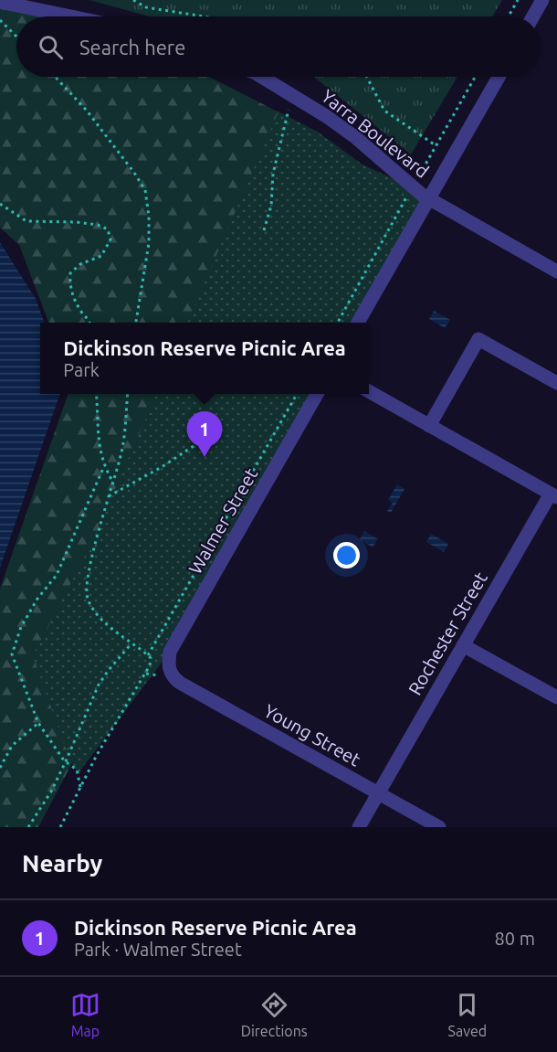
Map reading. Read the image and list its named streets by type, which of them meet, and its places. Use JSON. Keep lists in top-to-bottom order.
{
  "streets": {
    "street": [
      "Yarra Boulevard",
      "Walmer Street",
      "Rochester Street",
      "Young Street"
    ]
  },
  "crossings": [
    ["Walmer Street", "Young Street"],
    ["Rochester Street", "Young Street"]
  ],
  "page": {
    "search": "Search here",
    "popup": ["Dickinson Reserve Picnic Area", "Park"],
    "pins": "1",
    "heading": "Nearby",
    "list": [
      {
        "mark": "1",
        "name": "Dickinson Reserve Picnic Area",
        "note": "Park · Walmer Street",
        "value": "80 m"
      }
    ],
    "nav": ["Map", "Directions", "Saved"]
  }
}
